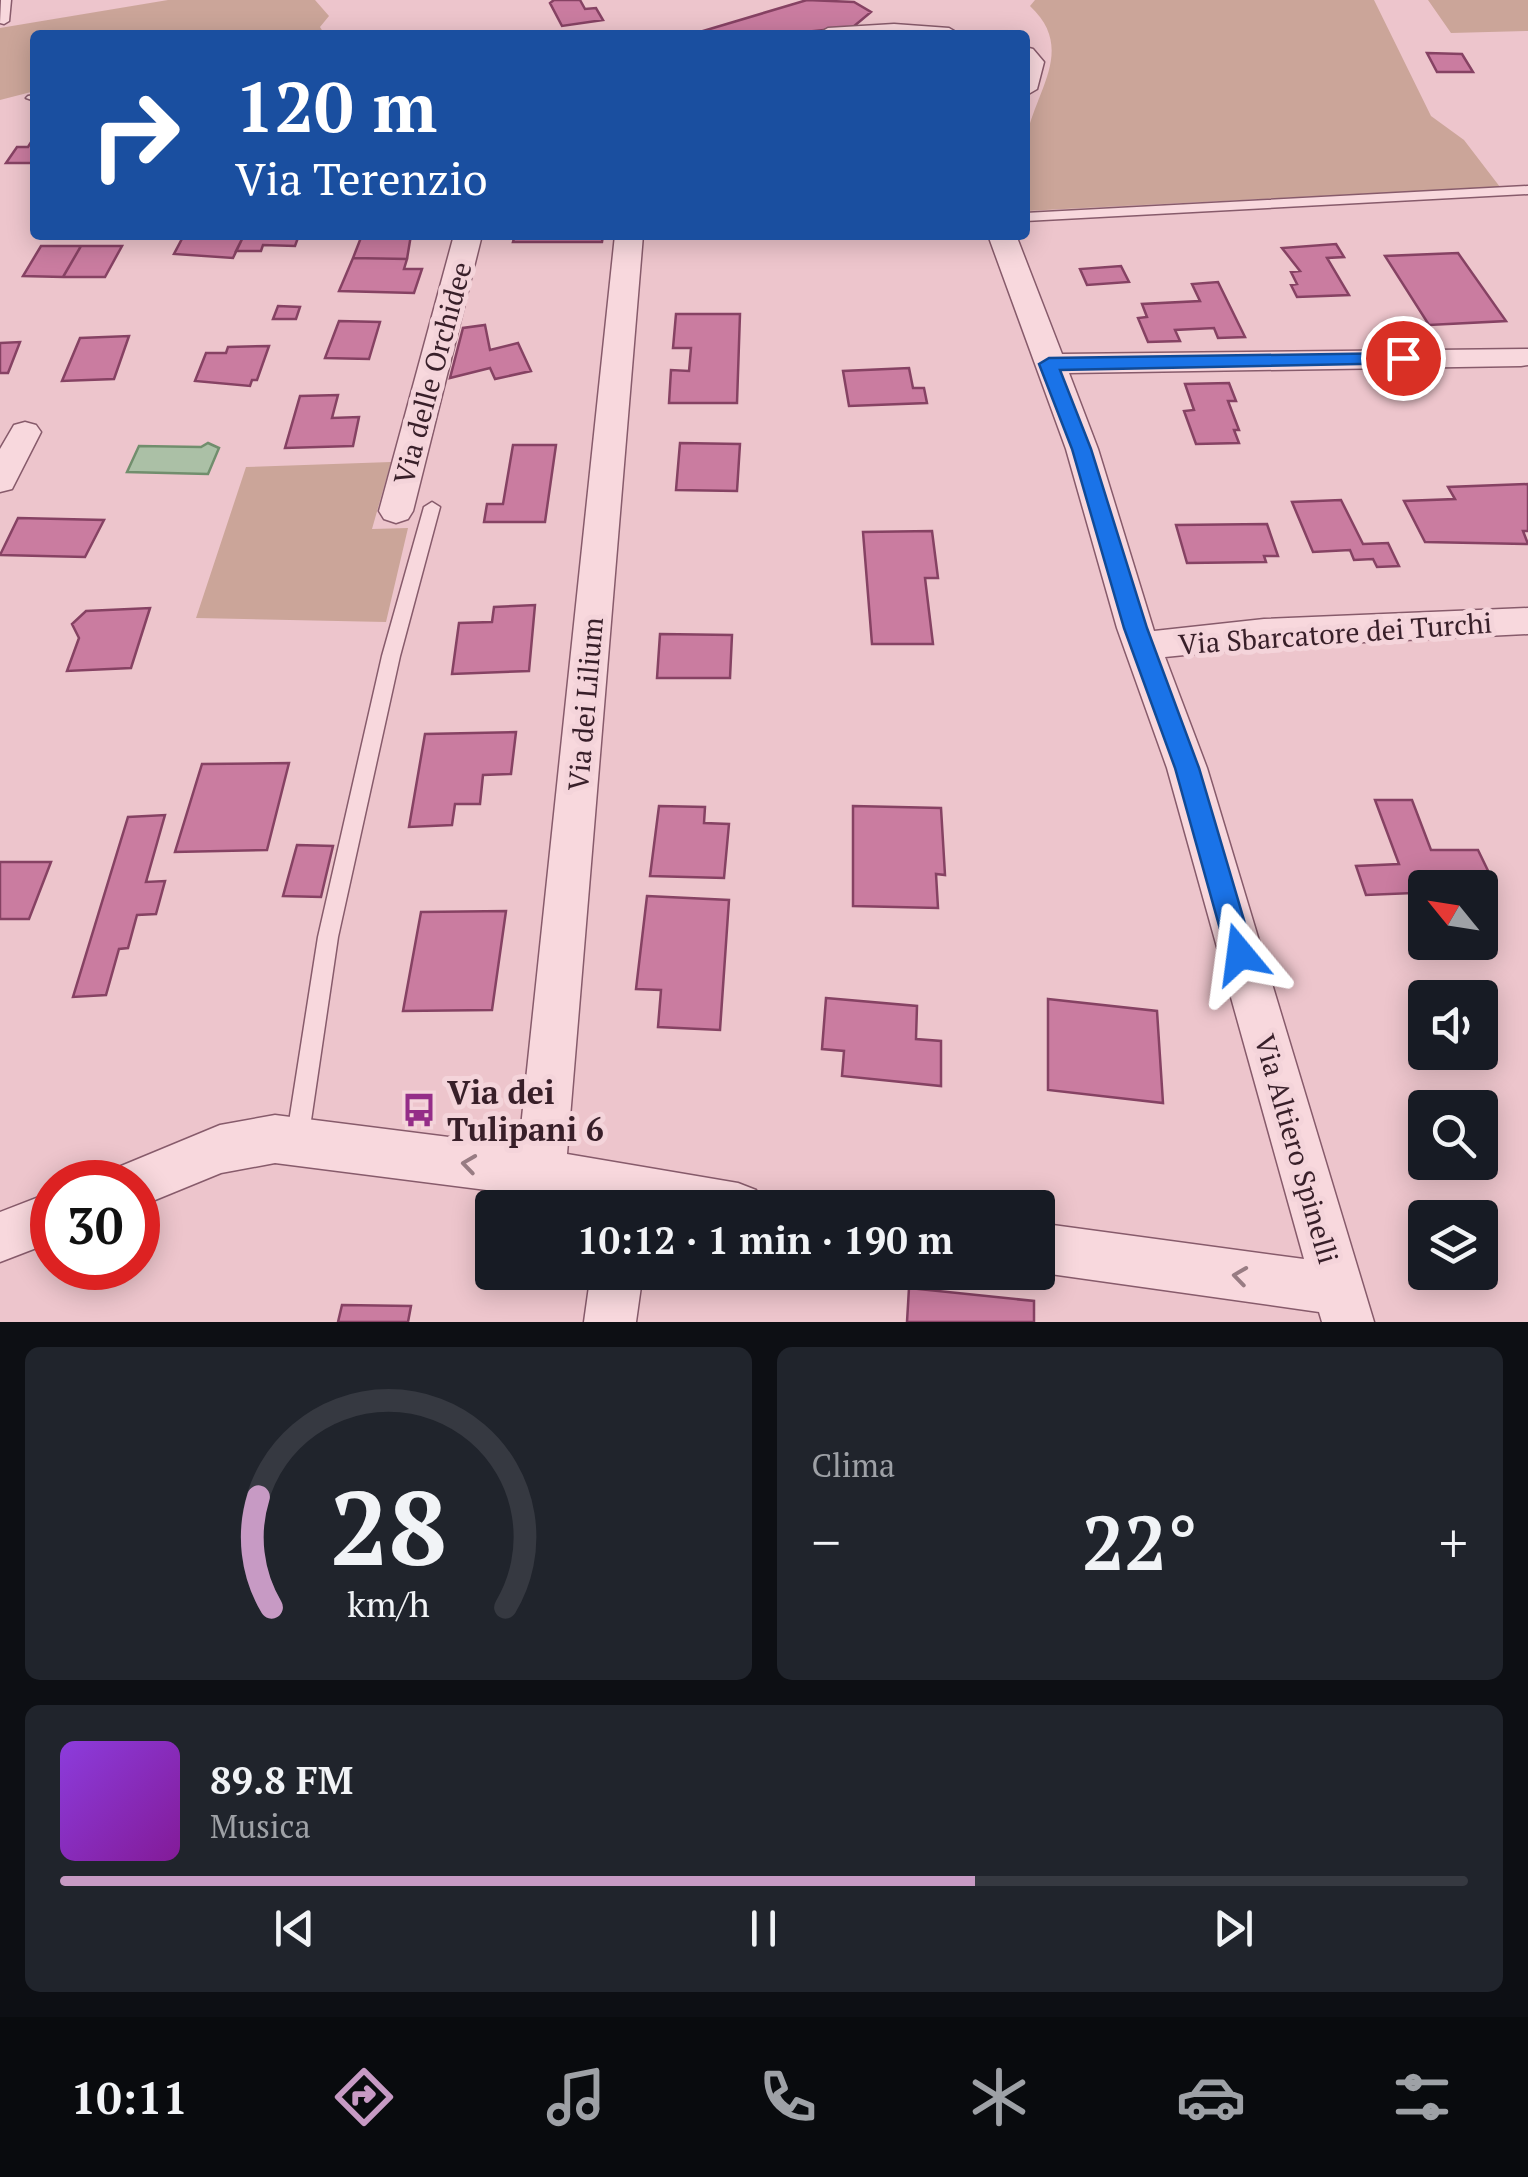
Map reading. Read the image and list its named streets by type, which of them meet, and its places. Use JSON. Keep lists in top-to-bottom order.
{
  "streets": {
    "street": [
      "Via delle Orchidee",
      "Via Sbarcatore dei Turchi",
      "Via dei Lilium",
      "Via Altiero Spinelli"
    ]
  },
  "crossings": [
    ["Via Sbarcatore dei Turchi", "Via Altiero Spinelli"]
  ],
  "places": {
    "bus stop": ["Via dei Tulipani 6"]
  },
  "north": "top left",
  "page": {
    "turn": ["120 m", "Via Terenzio"],
    "limit": "30",
    "trip": "10:12 · 1 min · 190 m",
    "tile": "Clima",
    "heat": ["−", "22°", "+"],
    "song": ["89.8 FM", "Musica"],
    "tabs": "10:11",
    "gauge": ["28", "km/h"]
  }
}
